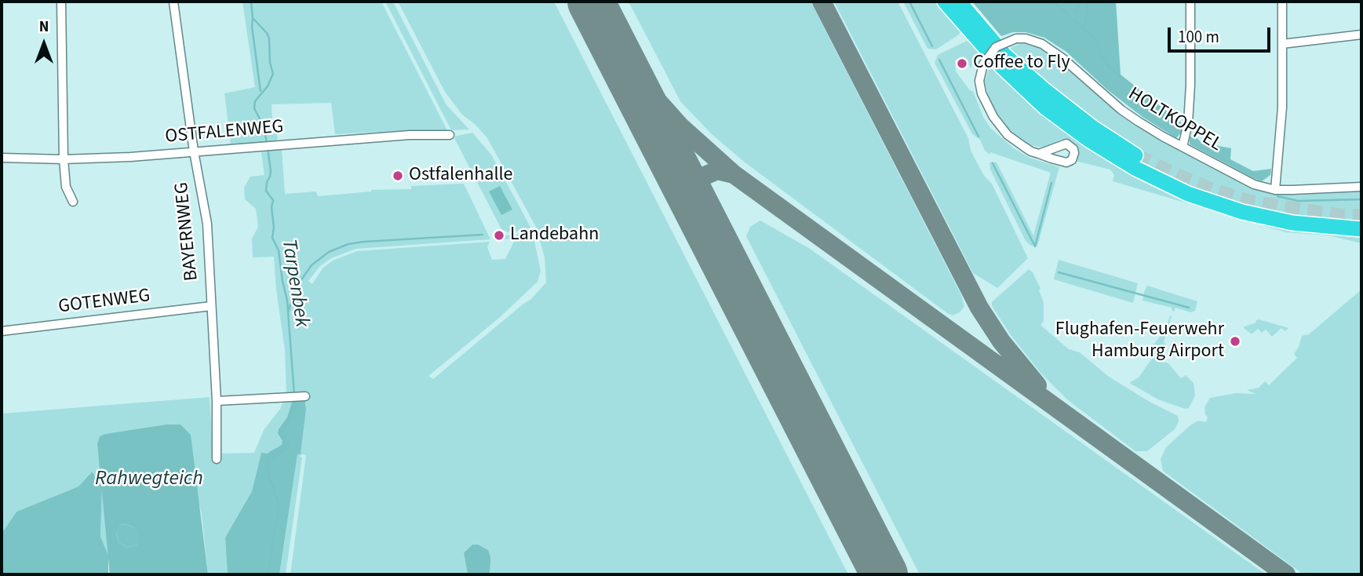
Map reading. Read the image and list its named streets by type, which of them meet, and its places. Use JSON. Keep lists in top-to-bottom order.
{
  "streets": {
    "street": [
      "HOLTKOPPEL",
      "OSTFALENWEG",
      "BAYERNWEG",
      "GOTENWEG"
    ]
  },
  "crossings": [
    ["OSTFALENWEG", "BAYERNWEG"],
    ["BAYERNWEG", "GOTENWEG"]
  ],
  "water": ["Tarpenbek", "Rahwegteich"],
  "places": [
    "Coffee to Fly",
    "Ostfalenhalle",
    "Landebahn",
    "Flughafen-Feuerwehr Hamburg Airport"
  ],
  "scale_bar": "100 m",
  "north": "top"
}
